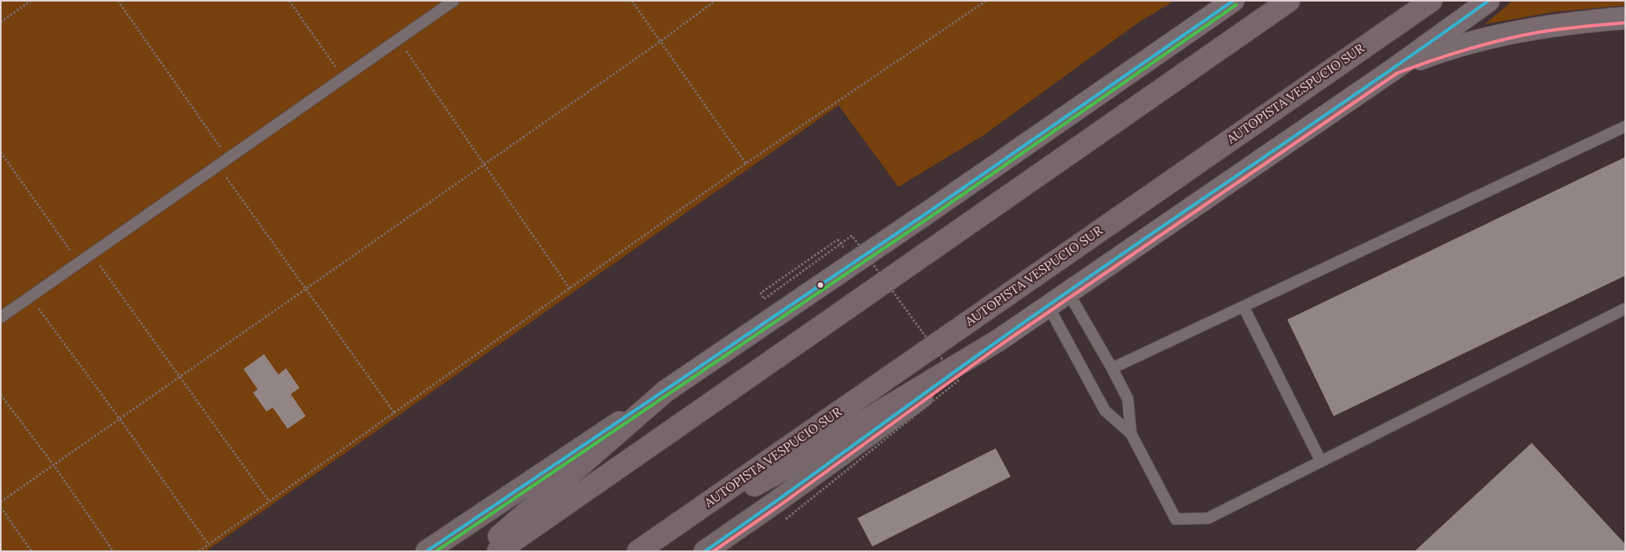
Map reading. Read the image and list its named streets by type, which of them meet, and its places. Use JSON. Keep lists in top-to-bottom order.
{
  "streets": {
    "highway": ["AUTOPISTA VESPUCIO SUR"]
  }
}
